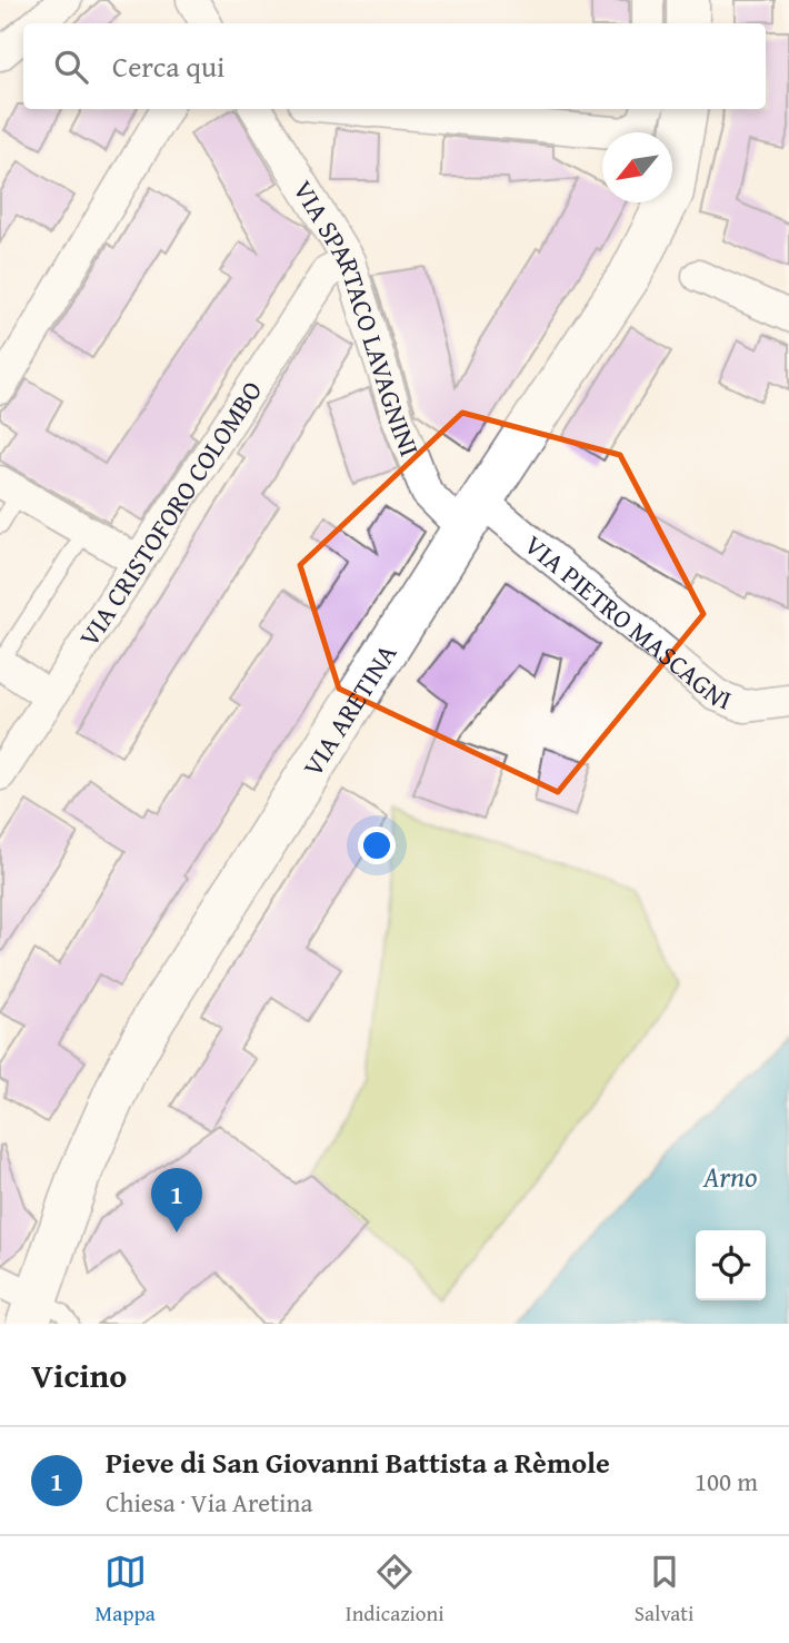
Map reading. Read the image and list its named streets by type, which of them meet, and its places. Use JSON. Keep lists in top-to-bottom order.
{
  "streets": {
    "main road": ["VIA ARETINA"],
    "street": ["VIA SPARTACO LAVAGNINI", "VIA CRISTOFORO COLOMBO", "VIA PIETRO MASCAGNI"]
  },
  "crossings": [
    ["VIA SPARTACO LAVAGNINI", "VIA CRISTOFORO COLOMBO"],
    ["VIA SPARTACO LAVAGNINI", "VIA PIETRO MASCAGNI"],
    ["VIA SPARTACO LAVAGNINI", "VIA ARETINA"],
    ["VIA PIETRO MASCAGNI", "VIA ARETINA"]
  ],
  "water": ["Arno"],
  "north": "bottom left",
  "page": {
    "search": "Cerca qui",
    "pins": "1",
    "heading": "Vicino",
    "list": [
      {
        "mark": "1",
        "name": "Pieve di San Giovanni Battista a Rèmole",
        "note": "Chiesa · Via Aretina",
        "value": "100 m"
      }
    ],
    "nav": ["Mappa", "Indicazioni", "Salvati"]
  }
}
